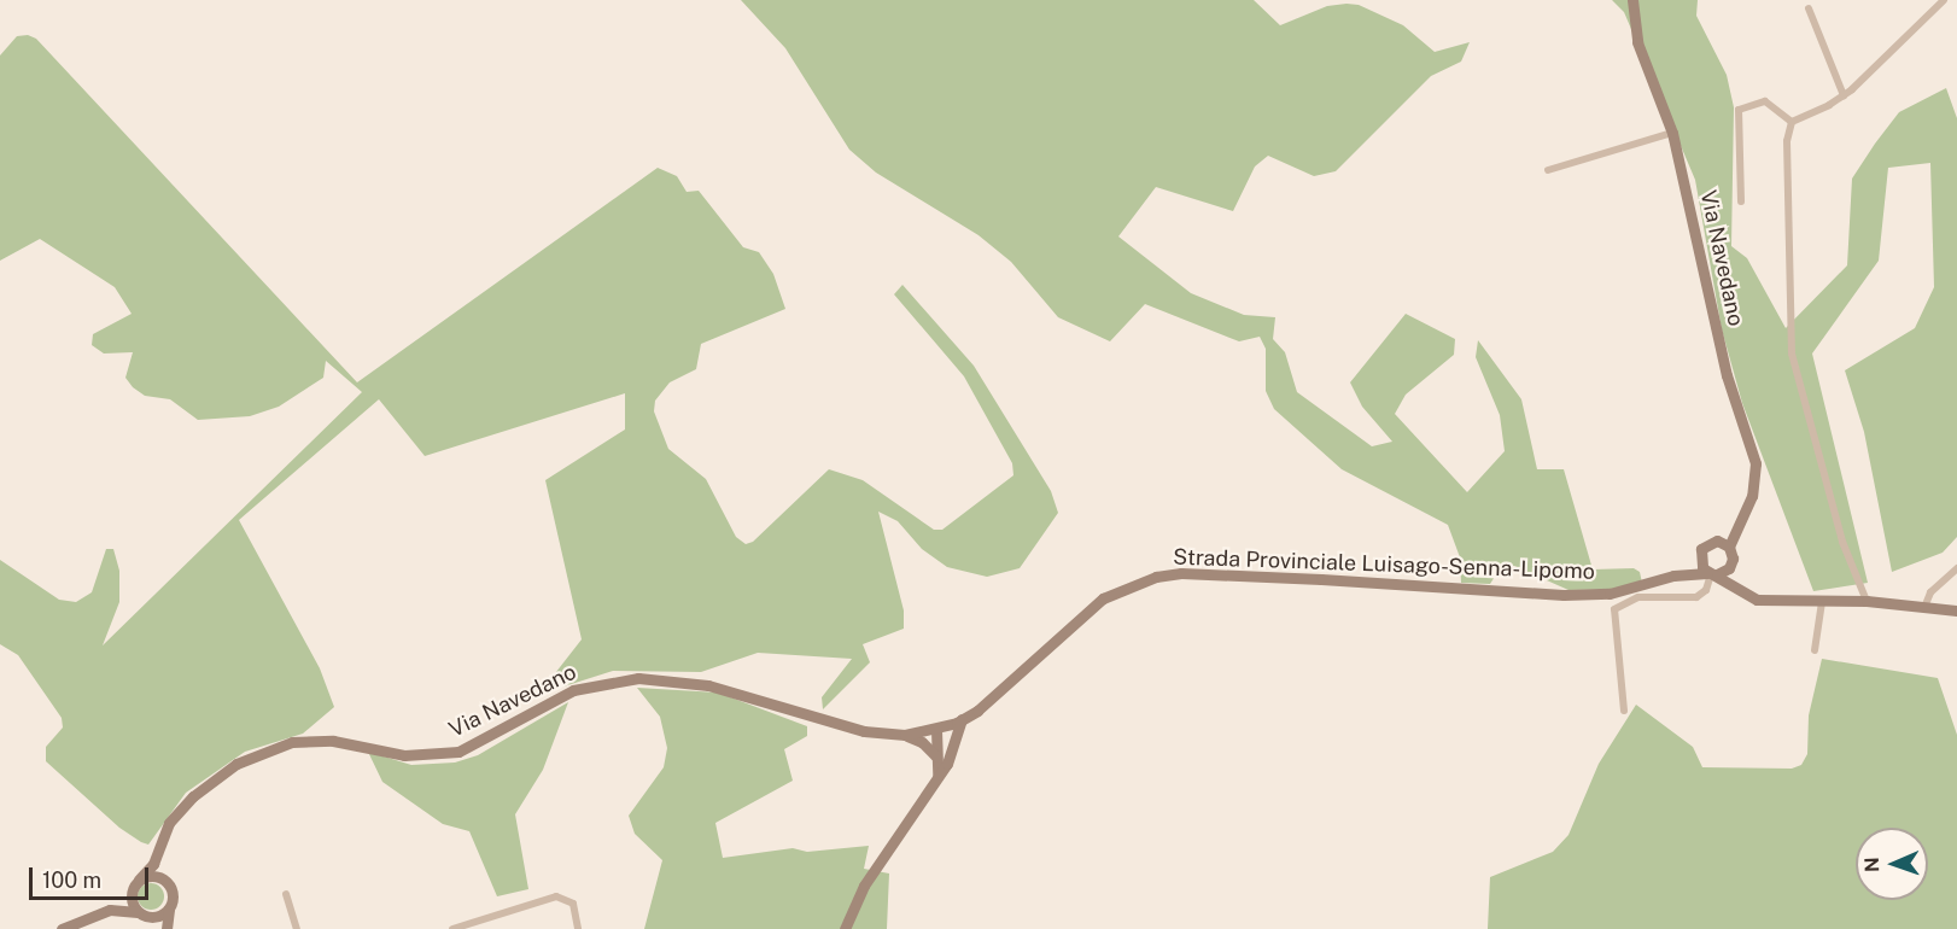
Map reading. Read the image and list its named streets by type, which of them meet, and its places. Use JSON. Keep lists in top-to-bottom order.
{
  "streets": {
    "street": ["Via Navedano", "Strada Provinciale Luisago-Senna-Lipomo"]
  },
  "crossings": [
    ["Via Navedano", "Strada Provinciale Luisago-Senna-Lipomo"]
  ],
  "scale_bar": "100 m",
  "north": "left"
}
